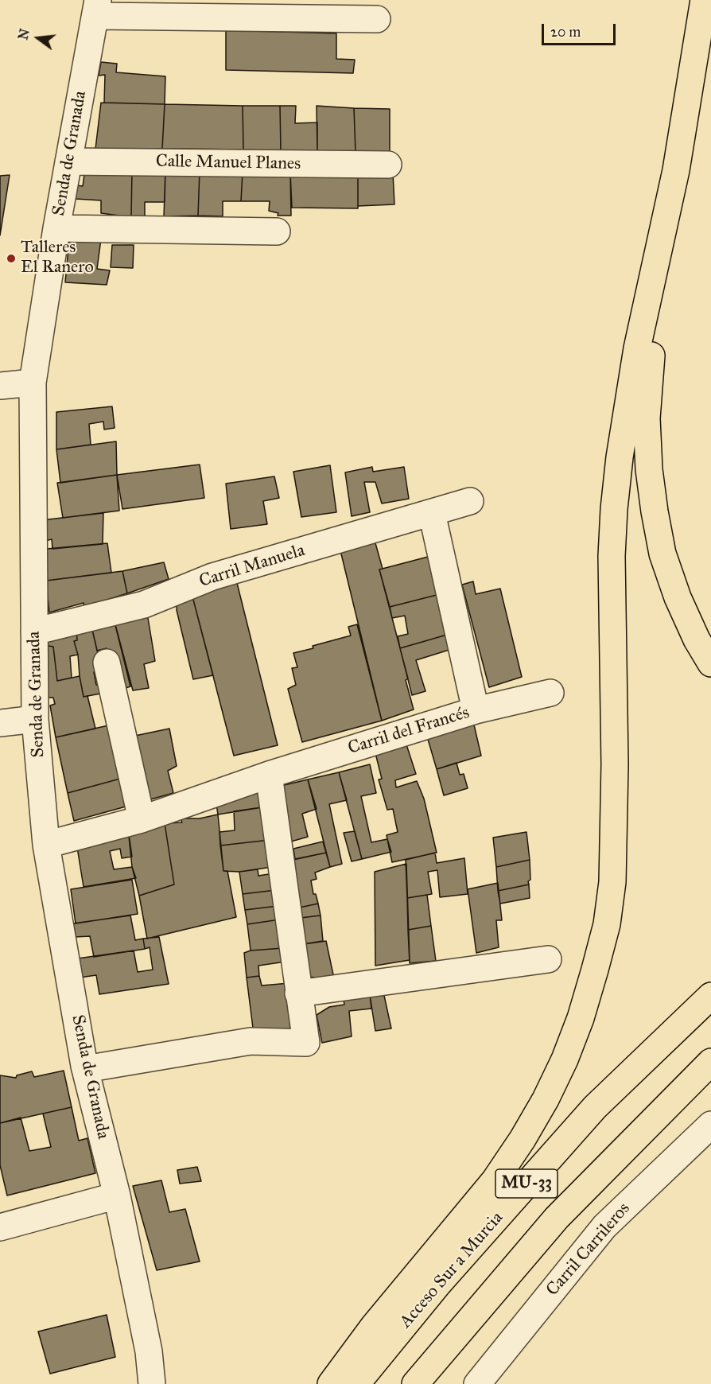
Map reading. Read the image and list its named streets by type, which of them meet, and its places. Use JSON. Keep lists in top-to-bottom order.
{
  "streets": {
    "highway": ["MU-33", "Acceso Sur a Murcia"],
    "street": [
      "Senda de Granada",
      "Calle Manuel Planes",
      "Carril Manuela",
      "Carril del Francés",
      "Carril Carrileros"
    ]
  },
  "crossings": [
    ["Senda de Granada", "Calle Manuel Planes"],
    ["Senda de Granada", "Carril Manuela"],
    ["Senda de Granada", "Carril del Francés"]
  ],
  "places": ["Talleres El Ranero"],
  "scale_bar": "20 m",
  "north": "left"
}
